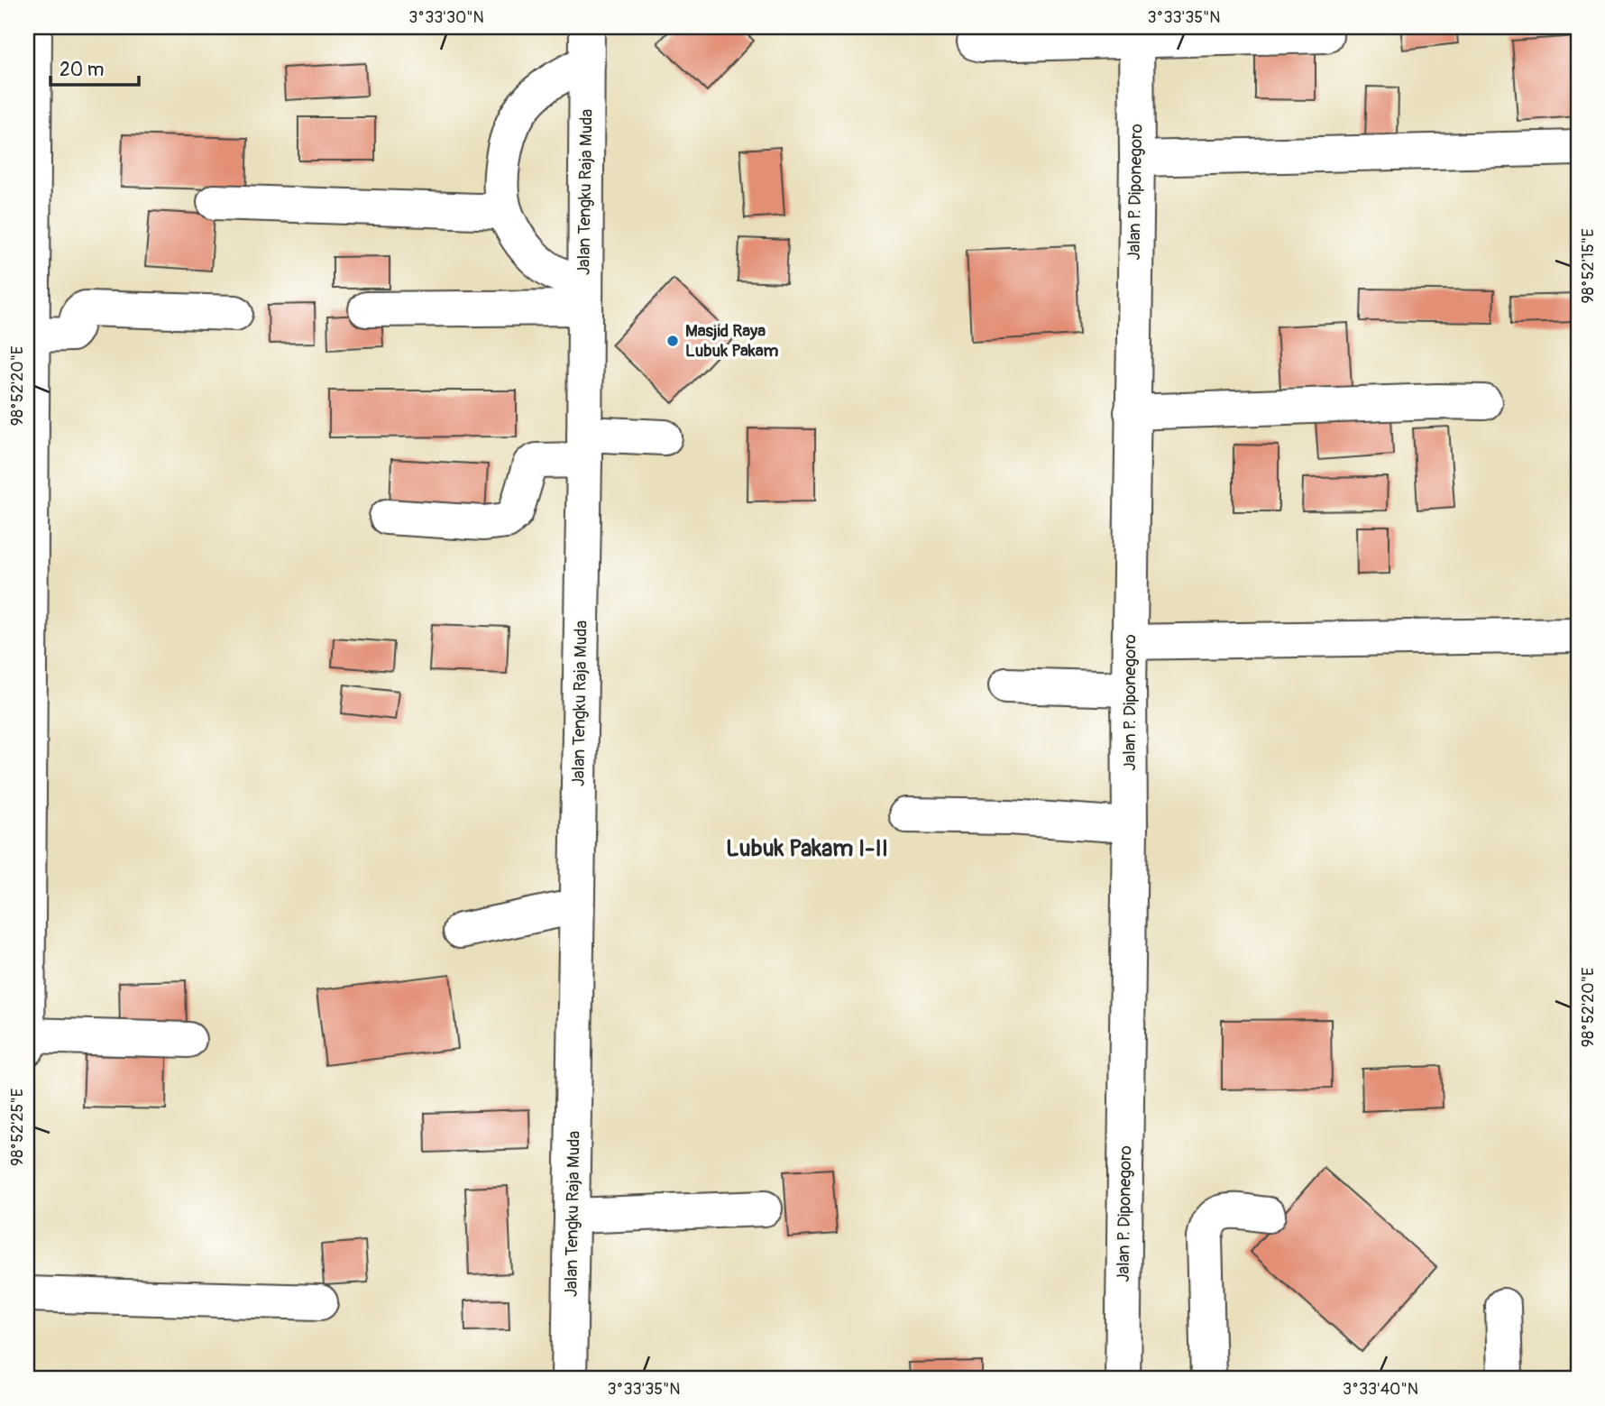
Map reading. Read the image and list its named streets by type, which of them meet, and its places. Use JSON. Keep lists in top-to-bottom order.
{
  "streets": {
    "street": ["Jalan Tengku Raja Muda", "Jalan P. Diponegoro"]
  },
  "districts": ["Lubuk Pakam I-II"],
  "places": ["Masjid Raya Lubuk Pakam"],
  "scale_bar": "20 m",
  "coordinates": [
    "3°33'30\"N",
    "3°33'35\"N",
    "98°52'15\"E",
    "98°52'20\"E",
    "98°52'25\"E",
    "3°33'40\"N"
  ]
}
